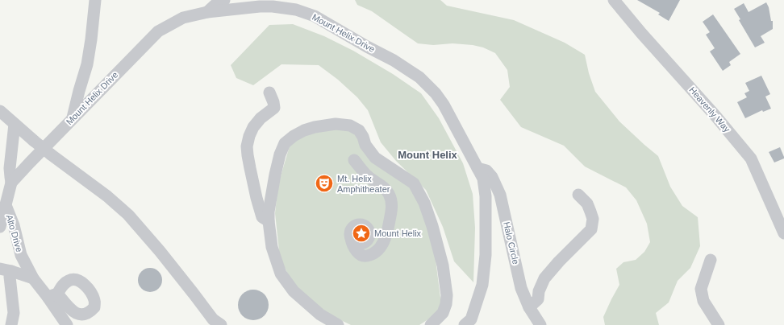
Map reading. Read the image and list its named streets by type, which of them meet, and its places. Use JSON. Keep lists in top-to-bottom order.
{
  "streets": {
    "street": [
      "Mount Helix Drive",
      "Heavenly Way",
      "Alto Drive",
      "Halo Circle"
    ]
  },
  "crossings": [
    ["Mount Helix Drive", "Alto Drive"],
    ["Mount Helix Drive", "Halo Circle"]
  ],
  "districts": ["Mount Helix"],
  "places": {
    "theatre": ["Mt. Helix Amphitheater"],
    "place": ["Mount Helix"]
  }
}
